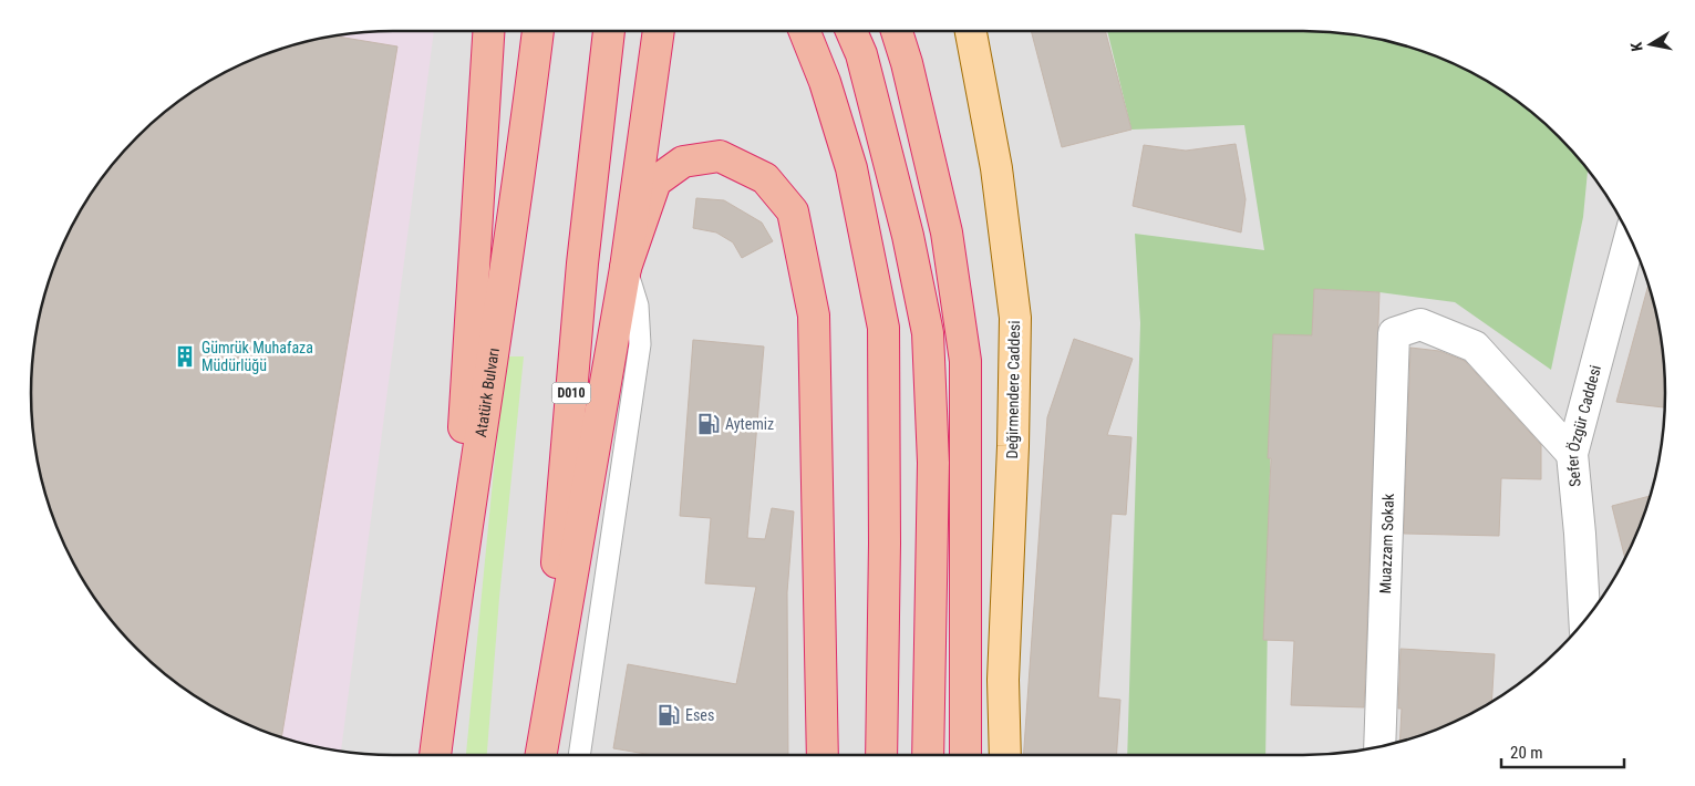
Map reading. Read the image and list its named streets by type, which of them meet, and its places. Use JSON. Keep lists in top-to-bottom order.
{
  "streets": {
    "highway": ["Atatürk Bulvarı", "D010"],
    "main road": ["Değirmendere Caddesi"],
    "street": ["Sefer Özgür Caddesi", "Muazzam Sokak"]
  },
  "crossings": [
    ["Sefer Özgür Caddesi", "Muazzam Sokak"]
  ],
  "places": {
    "building": ["Gümrük Muhafaza Müdürlüğü"],
    "fuel station": ["Aytemiz", "Eses"]
  },
  "scale_bar": "20 m",
  "north": "left"
}
